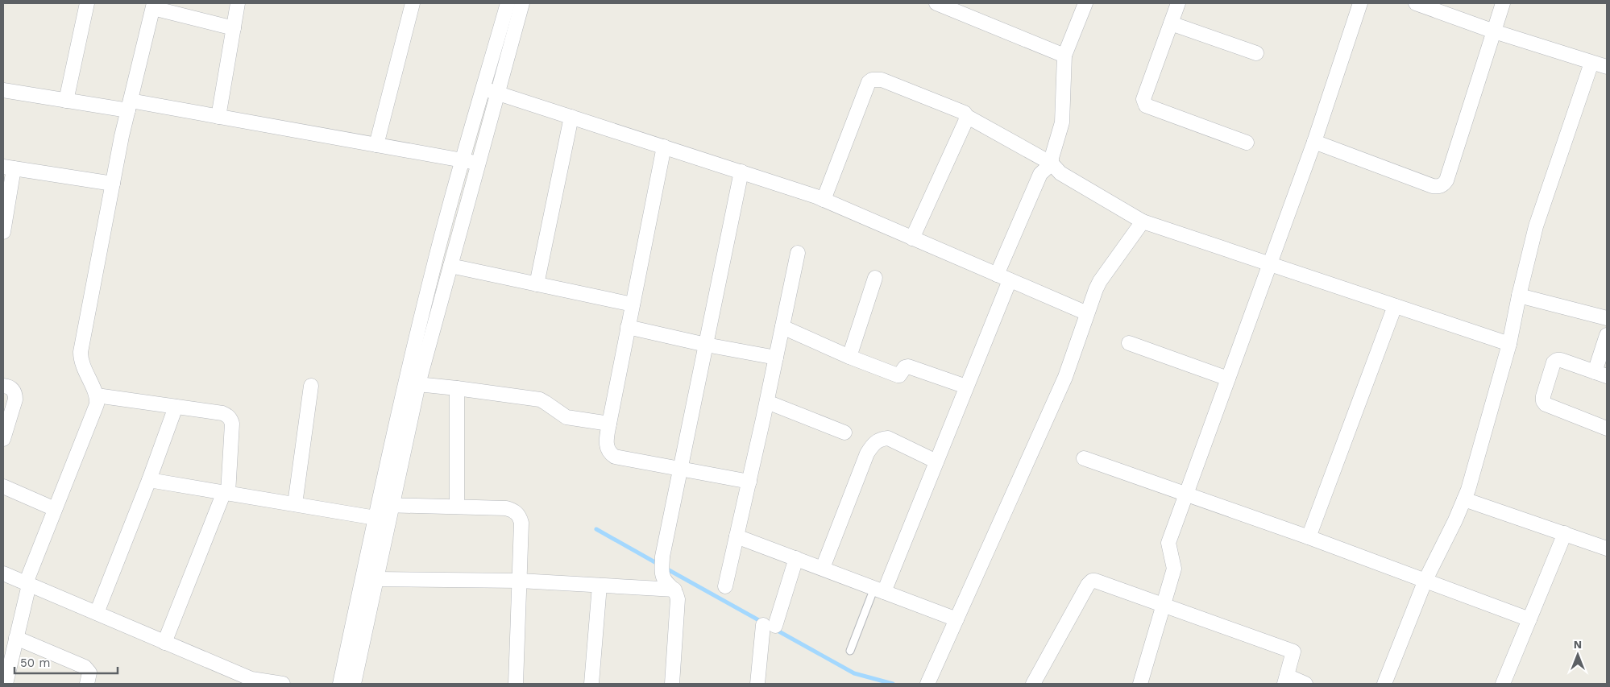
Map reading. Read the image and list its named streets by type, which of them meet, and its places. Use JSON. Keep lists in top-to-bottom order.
{
  "scale_bar": "50 m",
  "north": "top"
}
